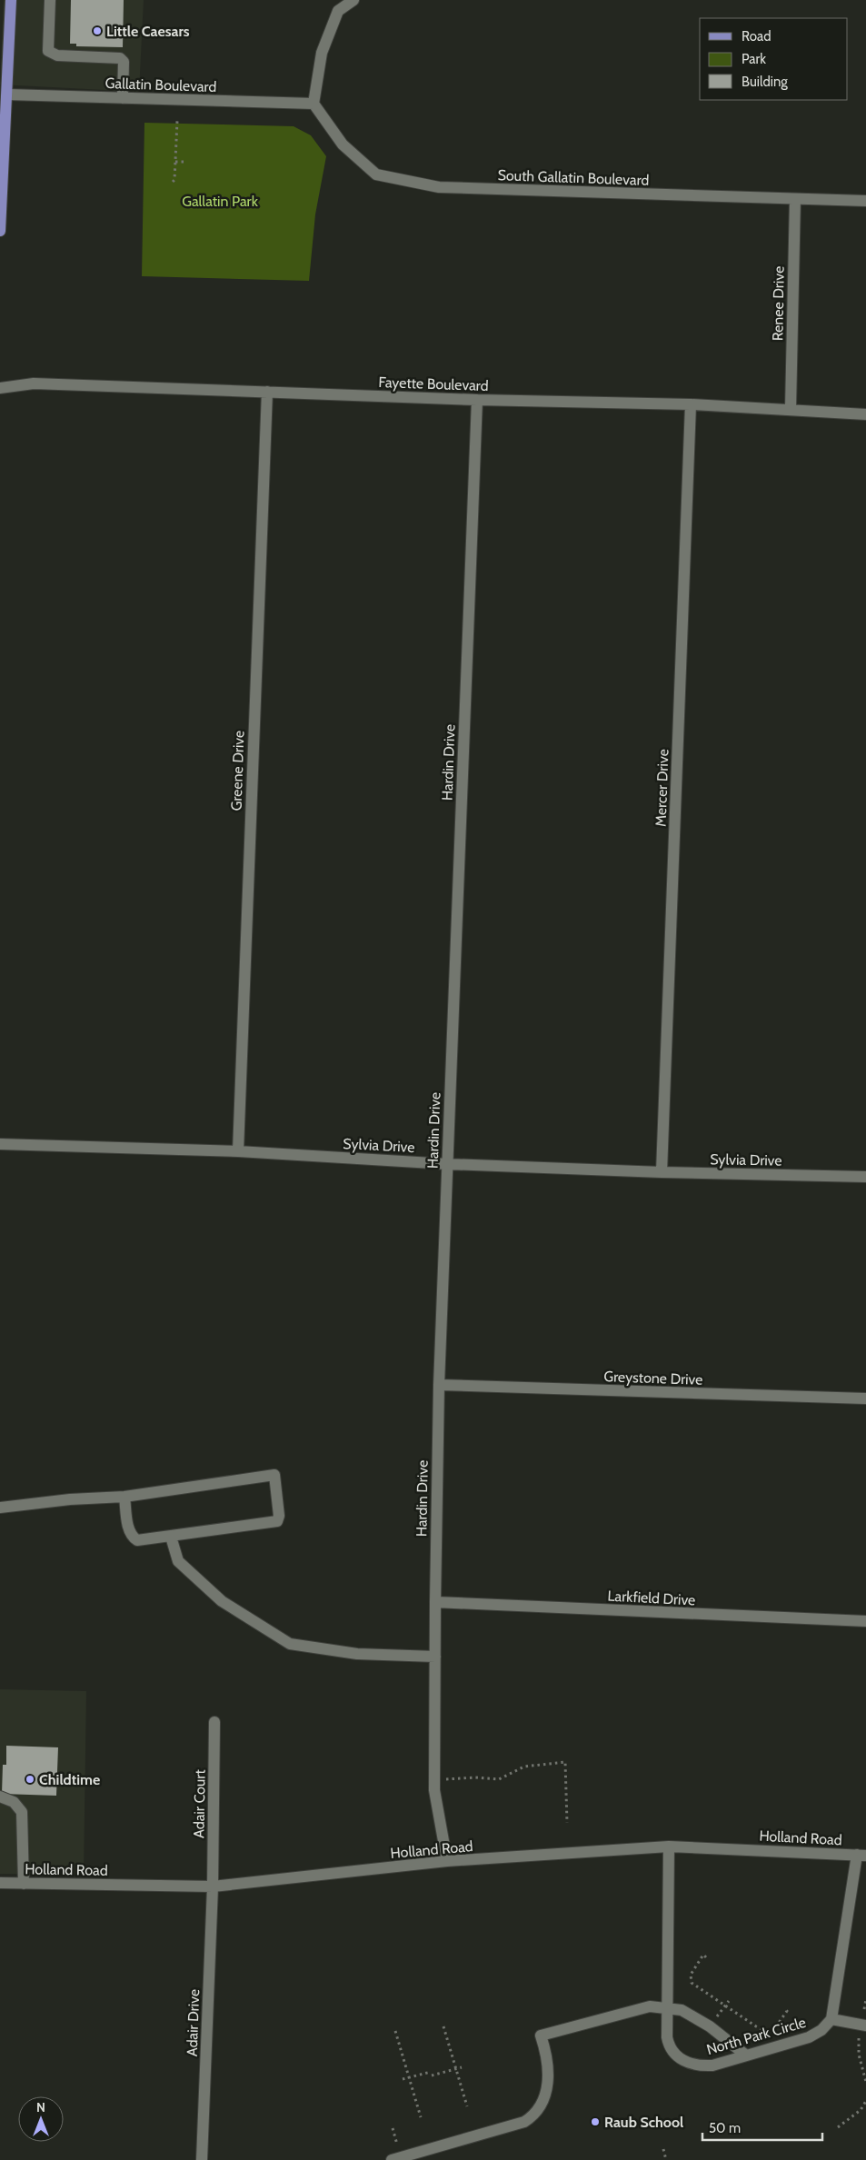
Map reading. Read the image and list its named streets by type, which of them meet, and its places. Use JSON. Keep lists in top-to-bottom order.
{
  "streets": {
    "street": [
      "Gallatin Boulevard",
      "South Gallatin Boulevard",
      "Renee Drive",
      "Fayette Boulevard",
      "Hardin Drive",
      "Greene Drive",
      "Mercer Drive",
      "Sylvia Drive",
      "Greystone Drive",
      "Larkfield Drive",
      "Adair Court",
      "Holland Road",
      "Adair Drive",
      "North Park Circle"
    ]
  },
  "crossings": [
    ["Gallatin Boulevard", "South Gallatin Boulevard"],
    ["South Gallatin Boulevard", "Renee Drive"],
    ["Renee Drive", "Fayette Boulevard"],
    ["Fayette Boulevard", "Hardin Drive"],
    ["Fayette Boulevard", "Greene Drive"],
    ["Fayette Boulevard", "Mercer Drive"],
    ["Hardin Drive", "Sylvia Drive"],
    ["Hardin Drive", "Greystone Drive"],
    ["Hardin Drive", "Larkfield Drive"],
    ["Hardin Drive", "Holland Road"],
    ["Greene Drive", "Sylvia Drive"],
    ["Mercer Drive", "Sylvia Drive"],
    ["Adair Court", "Holland Road"],
    ["Adair Court", "Adair Drive"],
    ["Holland Road", "Adair Drive"],
    ["Holland Road", "North Park Circle"]
  ],
  "parks": ["Gallatin Park"],
  "places": ["Little Caesars", "Childtime", "Raub School"],
  "legend": ["Road", "Park", "Building"],
  "scale_bar": "50 m",
  "north": "top"
}
